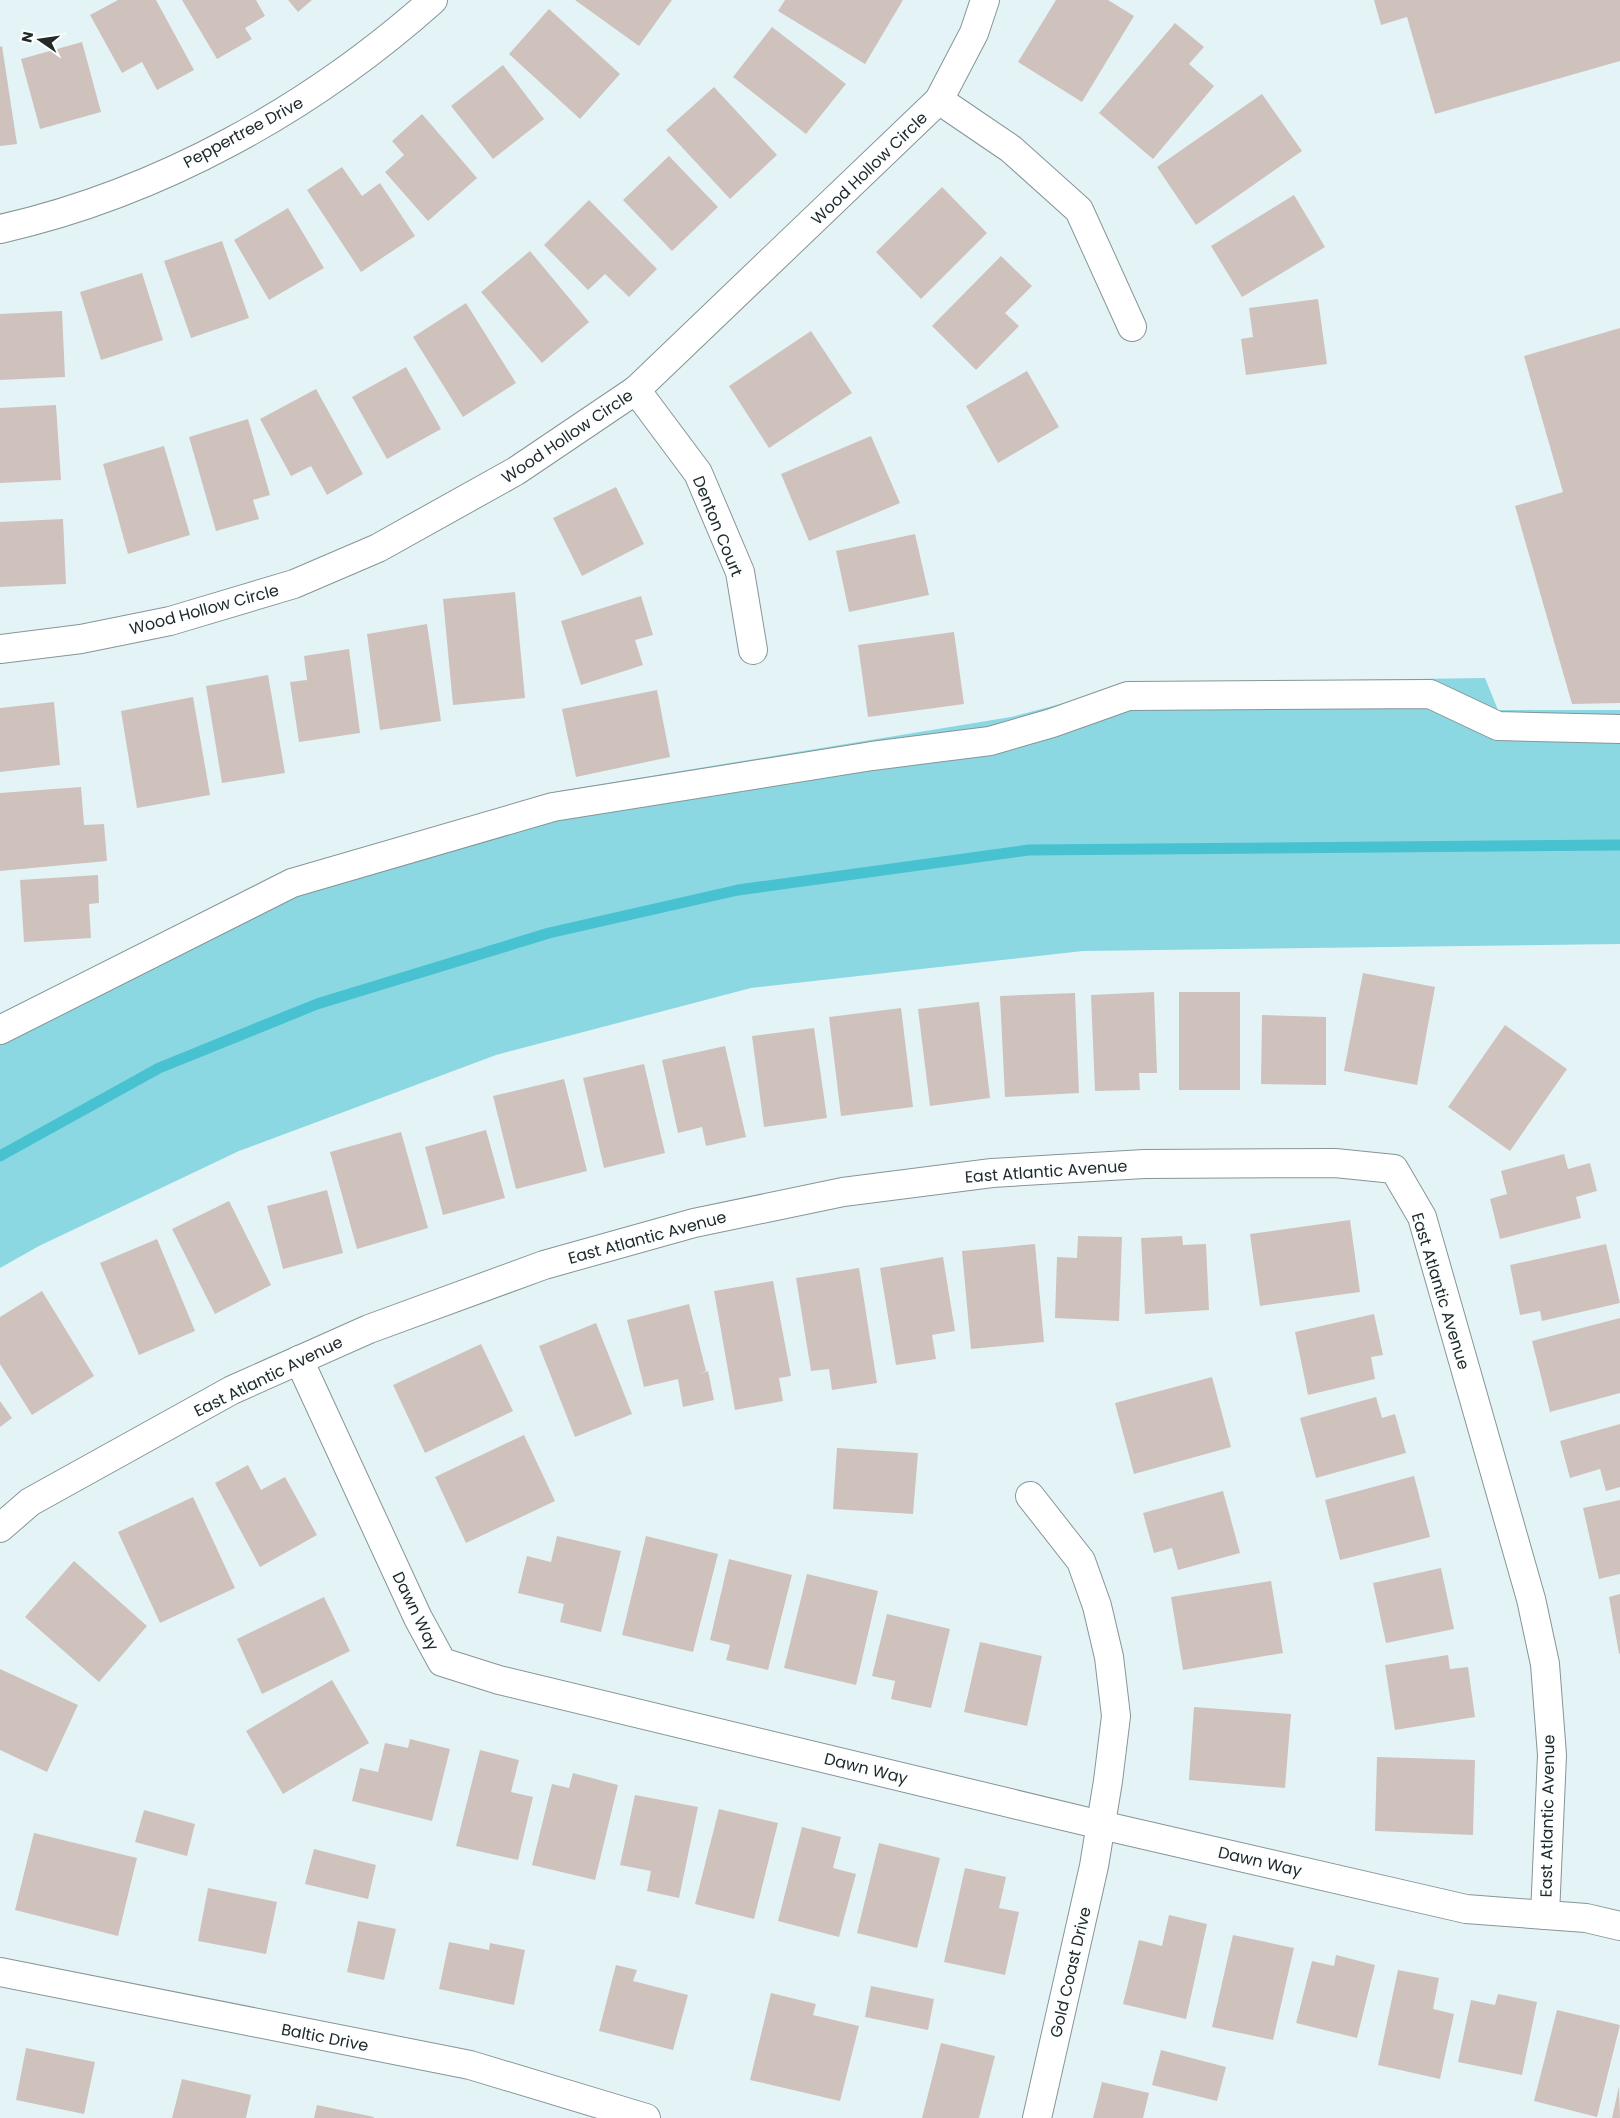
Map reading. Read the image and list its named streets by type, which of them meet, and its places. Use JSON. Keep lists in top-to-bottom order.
{
  "streets": {
    "street": [
      "Peppertree Drive",
      "Wood Hollow Circle",
      "Denton Court",
      "East Atlantic Avenue",
      "Dawn Way",
      "Gold Coast Drive",
      "Baltic Drive"
    ]
  },
  "crossings": [
    ["Wood Hollow Circle", "Denton Court"],
    ["East Atlantic Avenue", "Dawn Way"],
    ["Dawn Way", "Gold Coast Drive"]
  ],
  "north": "left"
}
